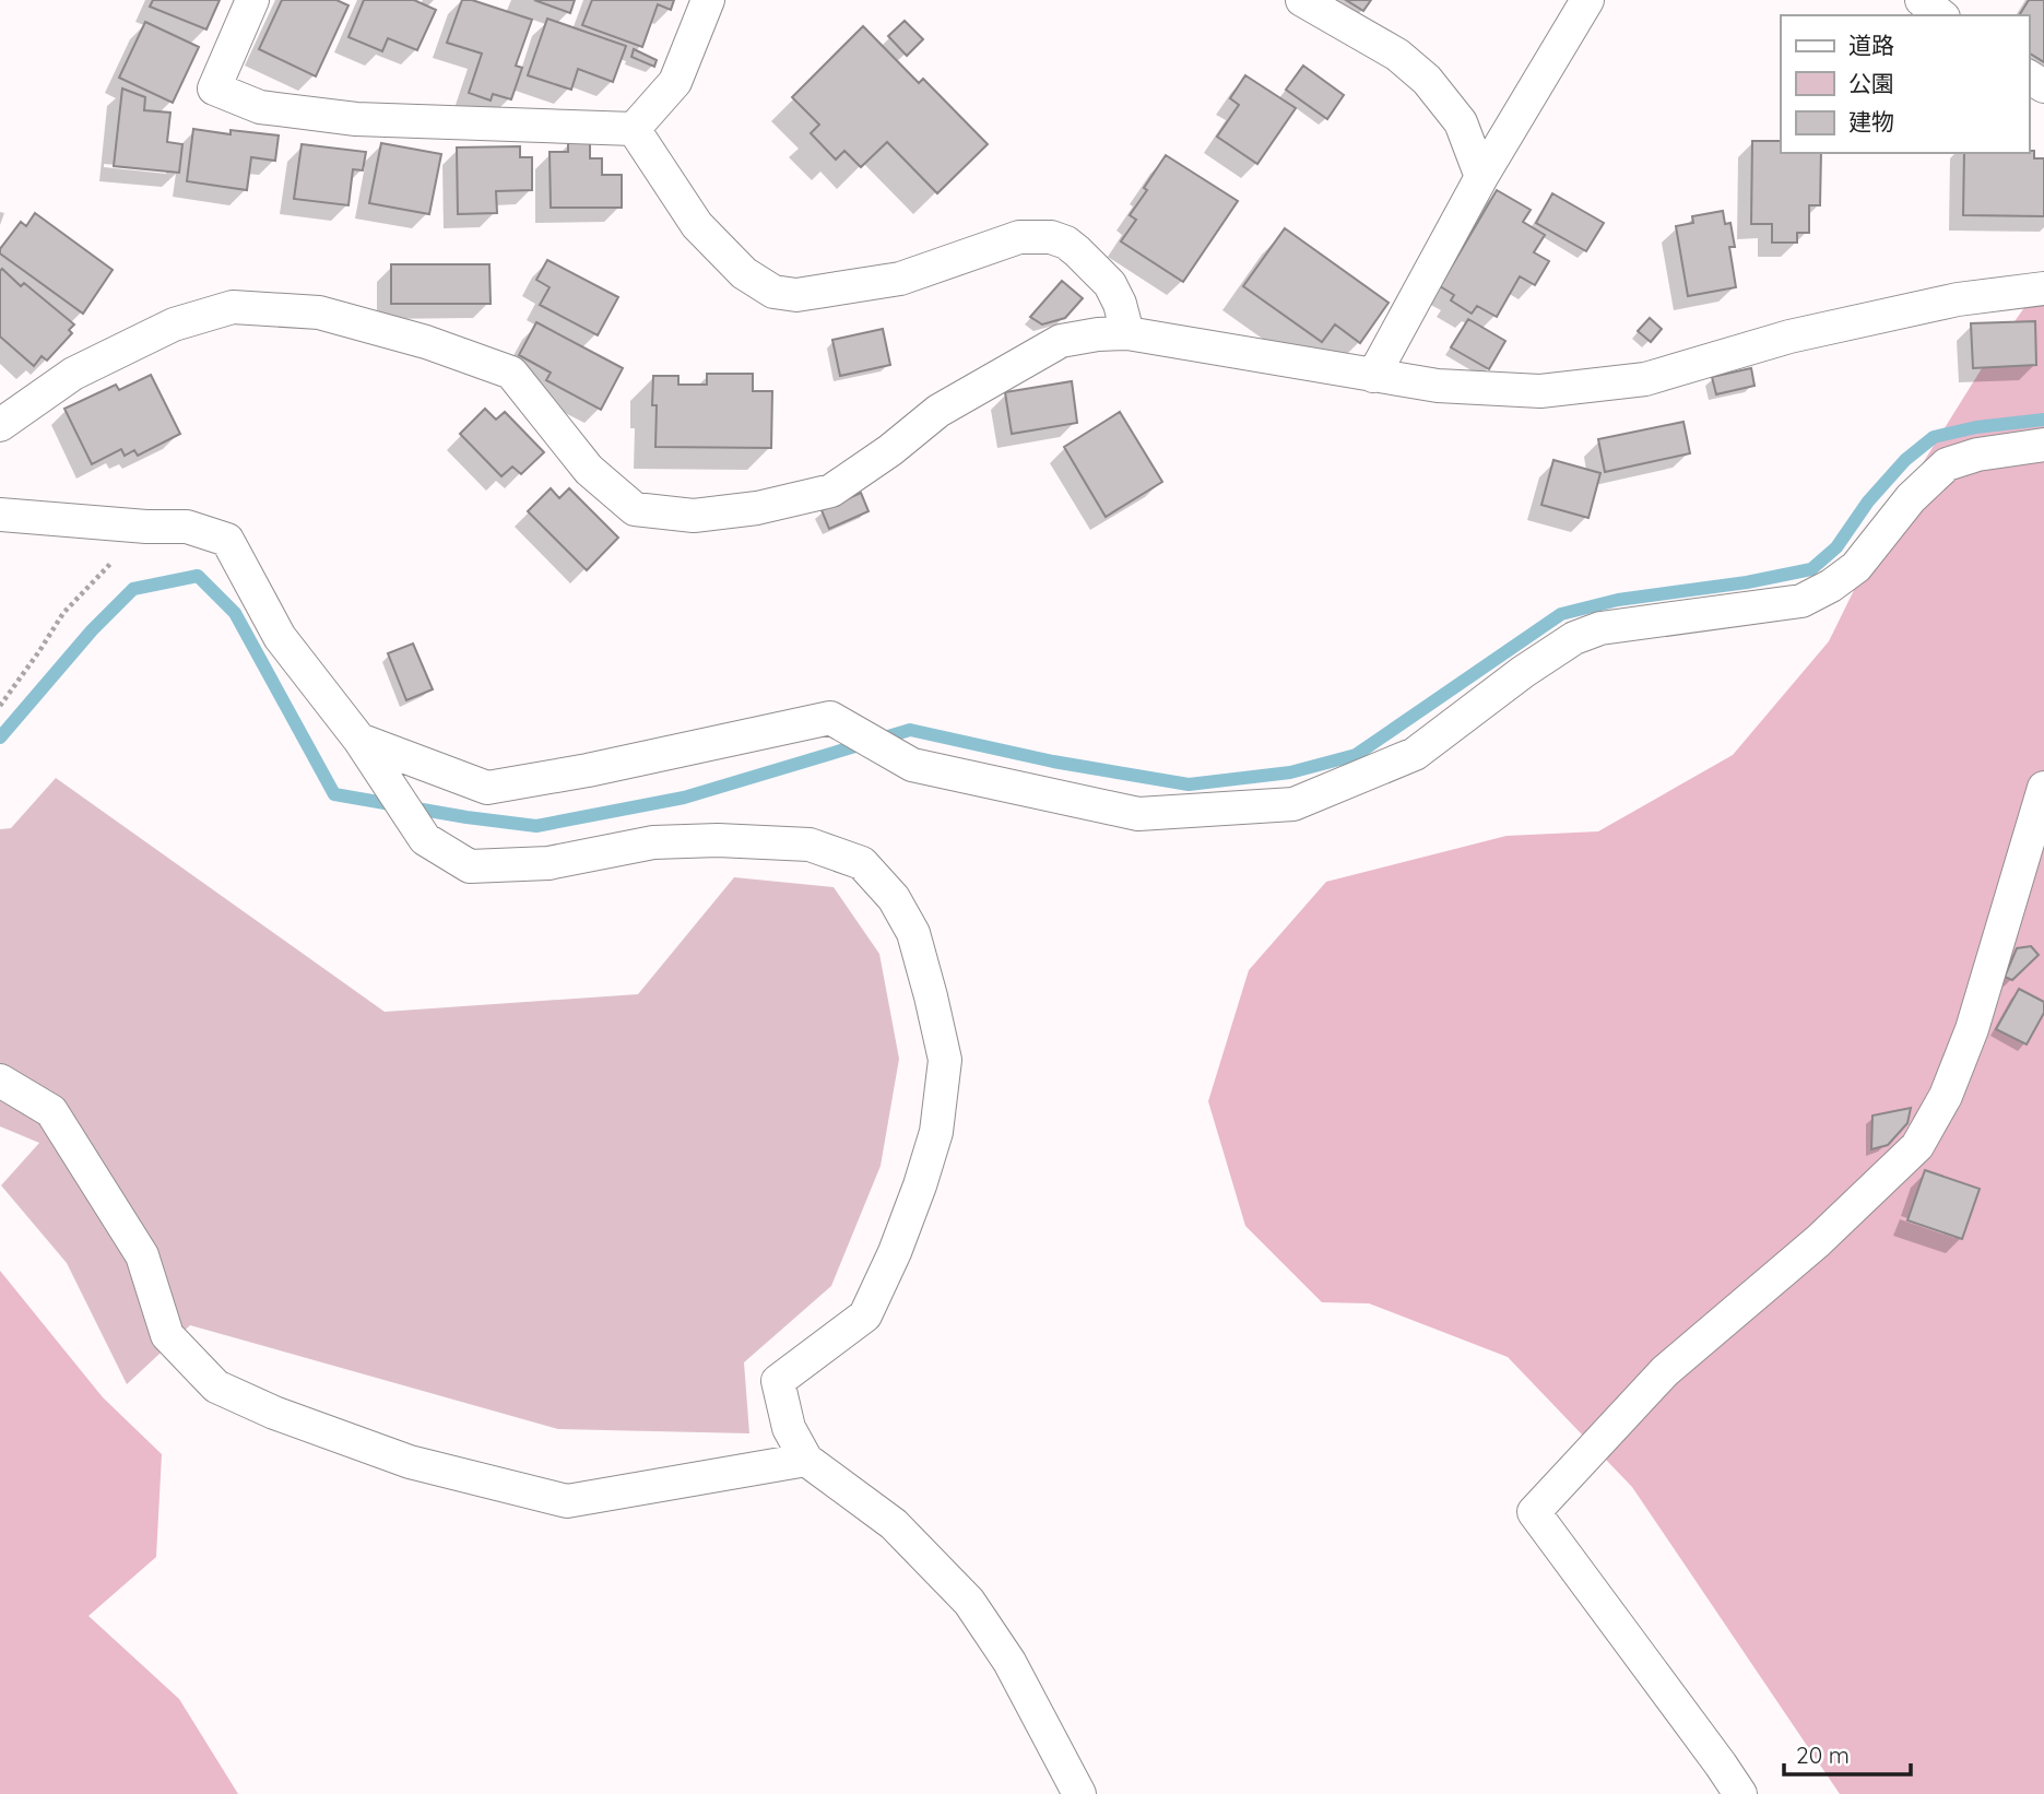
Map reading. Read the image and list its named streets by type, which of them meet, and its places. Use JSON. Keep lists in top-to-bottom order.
{
  "legend": ["道路", "公園", "建物"],
  "scale_bar": "20 m"
}
